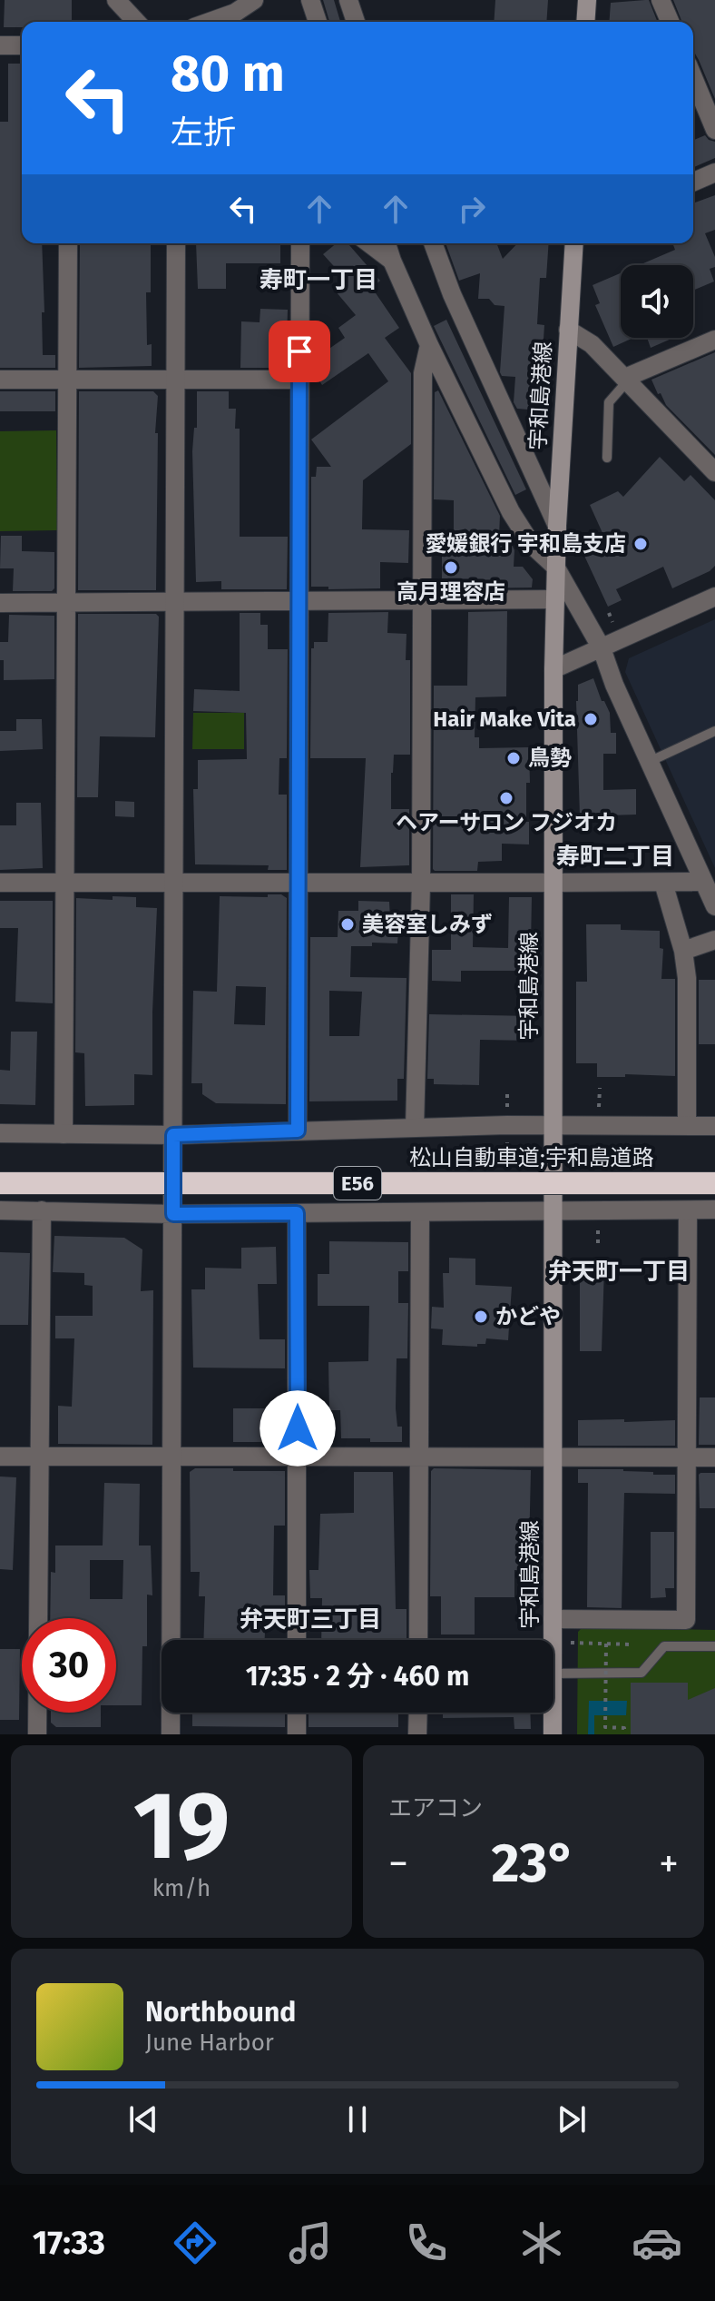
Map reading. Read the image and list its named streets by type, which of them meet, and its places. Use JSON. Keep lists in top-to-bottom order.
{
  "streets": {
    "highway": ["松山自動車道;宇和島道路", "E56"],
    "main road": ["宇和島港線"]
  },
  "districts": [
    "寿町一丁目",
    "寿町二丁目",
    "弁天町一丁目",
    "弁天町三丁目"
  ],
  "places": [
    "愛媛銀行 宇和島支店",
    "高月理容店",
    "Hair Make Vita",
    "鳥勢",
    "ヘアーサロン フジオカ",
    "美容室しみず",
    "かどや"
  ],
  "page": {
    "turn": ["80 m", "左折"],
    "limit": "30",
    "trip": "17:35 · 2 分 · 460 m",
    "tile": [
      ["19", "km/h"],
      "エアコン"
    ],
    "heat": ["−", "23°", "+"],
    "song": ["Northbound", "June Harbor"],
    "tabs": "17:33"
  }
}
